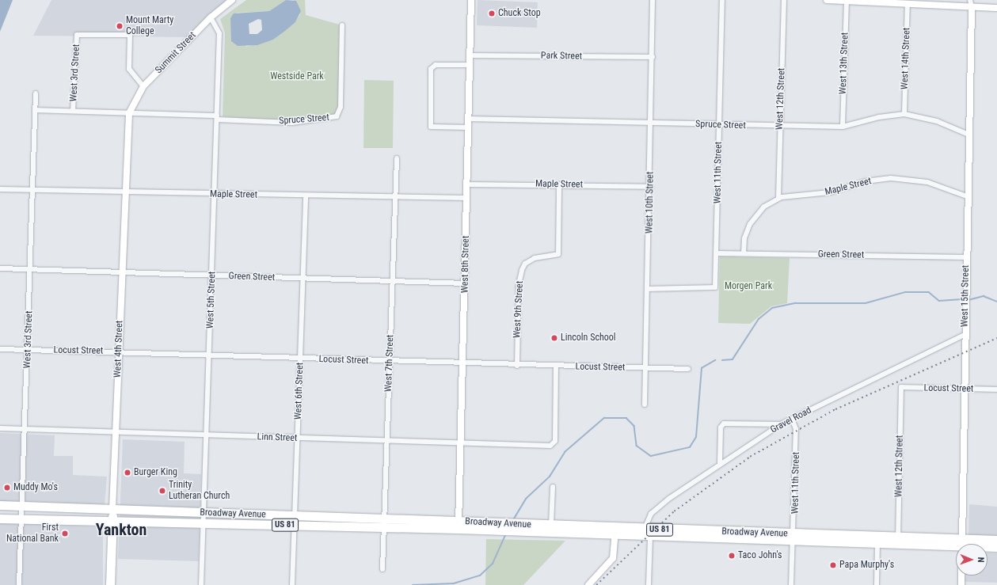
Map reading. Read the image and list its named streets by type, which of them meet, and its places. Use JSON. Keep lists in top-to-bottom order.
{
  "streets": {
    "highway": ["West 4th Street", "Broadway Avenue", "US 81"],
    "street": [
      "Summit Street",
      "Park Street",
      "West 14th Street",
      "West 13th Street",
      "West 3rd Street",
      "West 12th Street",
      "Spruce Street",
      "West 11th Street",
      "Maple Street",
      "West 10th Street",
      "Green Street",
      "West 8th Street",
      "West 15th Street",
      "West 5th Street",
      "West 9th Street",
      "Locust Street",
      "West 7th Street",
      "West 6th Street",
      "Gravel Road",
      "Linn Street"
    ]
  },
  "crossings": [
    ["Summit Street", "West 3rd Street"],
    ["Summit Street", "Spruce Street"],
    ["Summit Street", "West 5th Street"],
    ["Summit Street", "West 4th Street"],
    ["Park Street", "West 10th Street"],
    ["Park Street", "West 8th Street"],
    ["West 14th Street", "Spruce Street"],
    ["West 13th Street", "Spruce Street"],
    ["West 3rd Street", "Spruce Street"],
    ["West 3rd Street", "Maple Street"],
    ["West 3rd Street", "Green Street"],
    ["West 3rd Street", "Locust Street"],
    ["West 3rd Street", "Linn Street"],
    ["West 3rd Street", "Broadway Avenue"],
    ["West 12th Street", "Spruce Street"],
    ["West 12th Street", "Maple Street"],
    ["West 12th Street", "Locust Street"],
    ["West 12th Street", "Broadway Avenue"],
    ["Spruce Street", "West 11th Street"],
    ["Spruce Street", "West 10th Street"],
    ["Spruce Street", "West 8th Street"],
    ["Spruce Street", "West 15th Street"],
    ["Spruce Street", "West 5th Street"],
    ["Spruce Street", "West 4th Street"],
    ["West 11th Street", "West 10th Street"],
    ["West 11th Street", "Green Street"],
    ["West 11th Street", "Gravel Road"],
    ["West 11th Street", "Broadway Avenue"],
    ["Maple Street", "West 10th Street"],
    ["Maple Street", "Green Street"],
    ["Maple Street", "West 8th Street"],
    ["Maple Street", "West 15th Street"],
    ["Maple Street", "West 5th Street"],
    ["Maple Street", "West 9th Street"],
    ["Maple Street", "West 4th Street"],
    ["Maple Street", "West 7th Street"],
    ["Maple Street", "West 6th Street"],
    ["West 10th Street", "Locust Street"],
    ["Green Street", "West 8th Street"],
    ["Green Street", "West 15th Street"],
    ["Green Street", "West 5th Street"],
    ["Green Street", "West 4th Street"],
    ["Green Street", "West 7th Street"],
    ["Green Street", "West 6th Street"],
    ["West 8th Street", "Locust Street"],
    ["West 8th Street", "Linn Street"],
    ["West 8th Street", "Broadway Avenue"],
    ["West 15th Street", "Locust Street"],
    ["West 15th Street", "Gravel Road"],
    ["West 15th Street", "Broadway Avenue"],
    ["West 5th Street", "Locust Street"],
    ["West 5th Street", "Linn Street"],
    ["West 5th Street", "Broadway Avenue"],
    ["West 9th Street", "Locust Street"],
    ["West 4th Street", "Locust Street"],
    ["West 4th Street", "Linn Street"],
    ["West 4th Street", "Broadway Avenue"],
    ["Locust Street", "West 7th Street"],
    ["Locust Street", "West 6th Street"],
    ["Locust Street", "Linn Street"],
    ["West 7th Street", "Linn Street"],
    ["West 7th Street", "Broadway Avenue"],
    ["West 6th Street", "Linn Street"],
    ["West 6th Street", "Broadway Avenue"],
    ["Gravel Road", "Broadway Avenue"]
  ],
  "districts": ["Yankton"],
  "parks": ["Westside Park", "Morgen Park"],
  "places": [
    "Chuck Stop",
    "Mount Marty College",
    "Lincoln School",
    "Burger King",
    "Muddy Mo's",
    "Trinity Lutheran Church",
    "First National Bank",
    "Taco John's",
    "Papa Murphy's"
  ],
  "north": "right"
}
